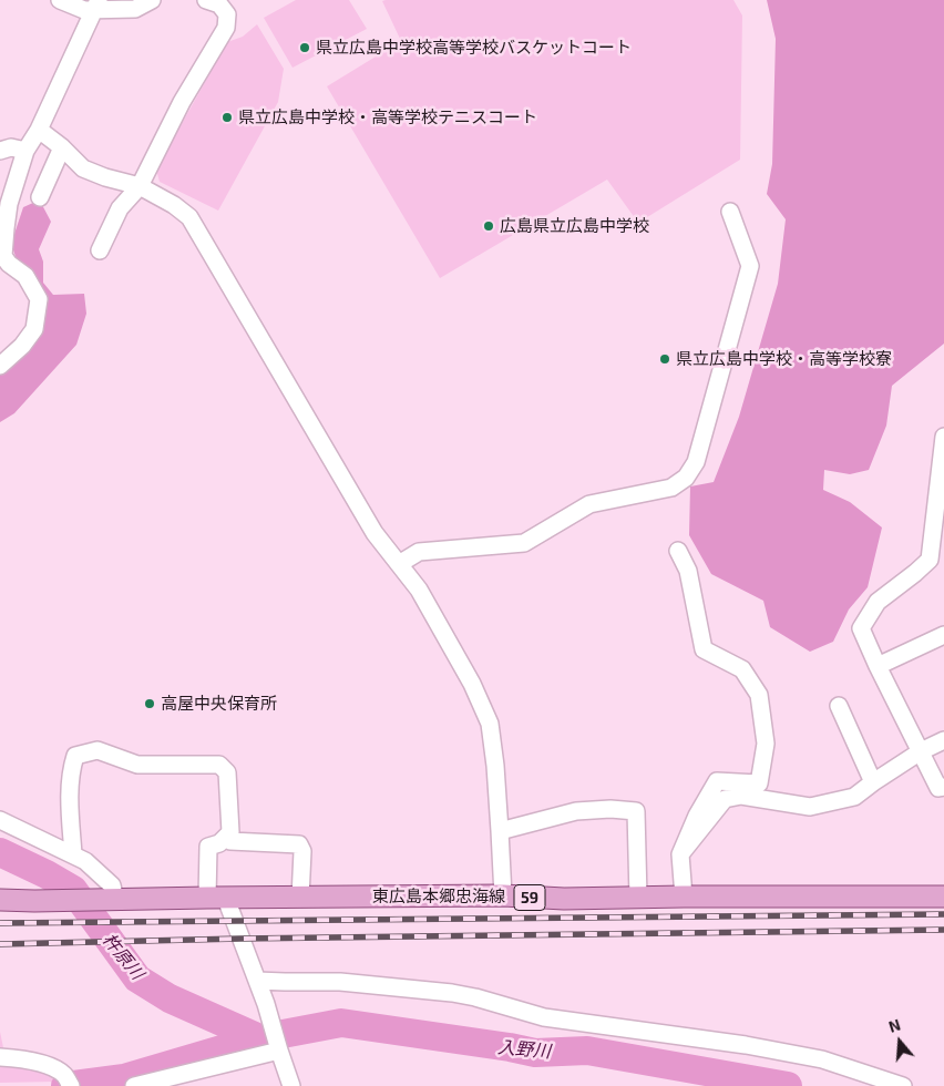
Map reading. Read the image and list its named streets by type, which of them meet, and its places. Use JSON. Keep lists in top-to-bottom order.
{
  "streets": {
    "main road": ["東広島本郷忠海線", "59"]
  },
  "water": ["杵原川", "入野川"],
  "places": [
    "県立広島中学校高等学校バスケットコート",
    "県立広島中学校・高等学校テニスコート",
    "広島県立広島中学校",
    "県立広島中学校・高等学校寮",
    "高屋中央保育所"
  ],
  "north": "top"
}
